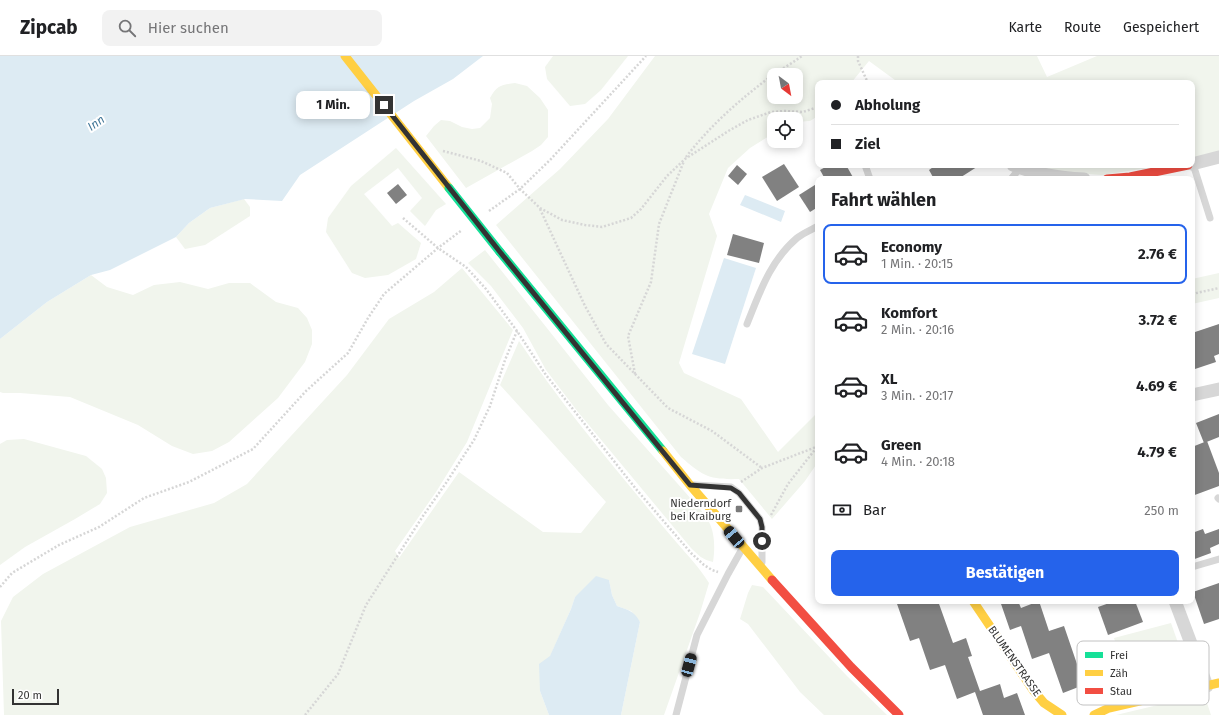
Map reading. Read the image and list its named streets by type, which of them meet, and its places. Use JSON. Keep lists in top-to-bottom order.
{
  "streets": {
    "main road": ["BLUMENSTRASSE"]
  },
  "water": ["Inn"],
  "places": {
    "transit": ["Niederndorf bei Kraiburg"]
  },
  "legend": ["Frei", "Zäh", "Stau"],
  "scale_bar": "20 m",
  "north": "bottom right",
  "page": {
    "header": "Zipcab",
    "search": "Hier suchen",
    "nav": ["Karte", "Route", "Gespeichert"],
    "banner": ["Abholung", "Ziel"],
    "bubble": "1 Min.",
    "heading": "Fahrt wählen",
    "list": [
      {
        "name": "Economy",
        "note": "1 Min. · 20:15",
        "value": "2.76 €"
      },
      {
        "name": "Komfort",
        "note": "2 Min. · 20:16",
        "value": "3.72 €"
      },
      {
        "name": "XL",
        "note": "3 Min. · 20:17",
        "value": "4.69 €"
      },
      {
        "name": "Green",
        "note": "4 Min. · 20:18",
        "value": "4.79 €"
      }
    ],
    "pay": ["Bar", "250 m"],
    "buttons": "Bestätigen",
    "scale": "20 m"
  }
}
